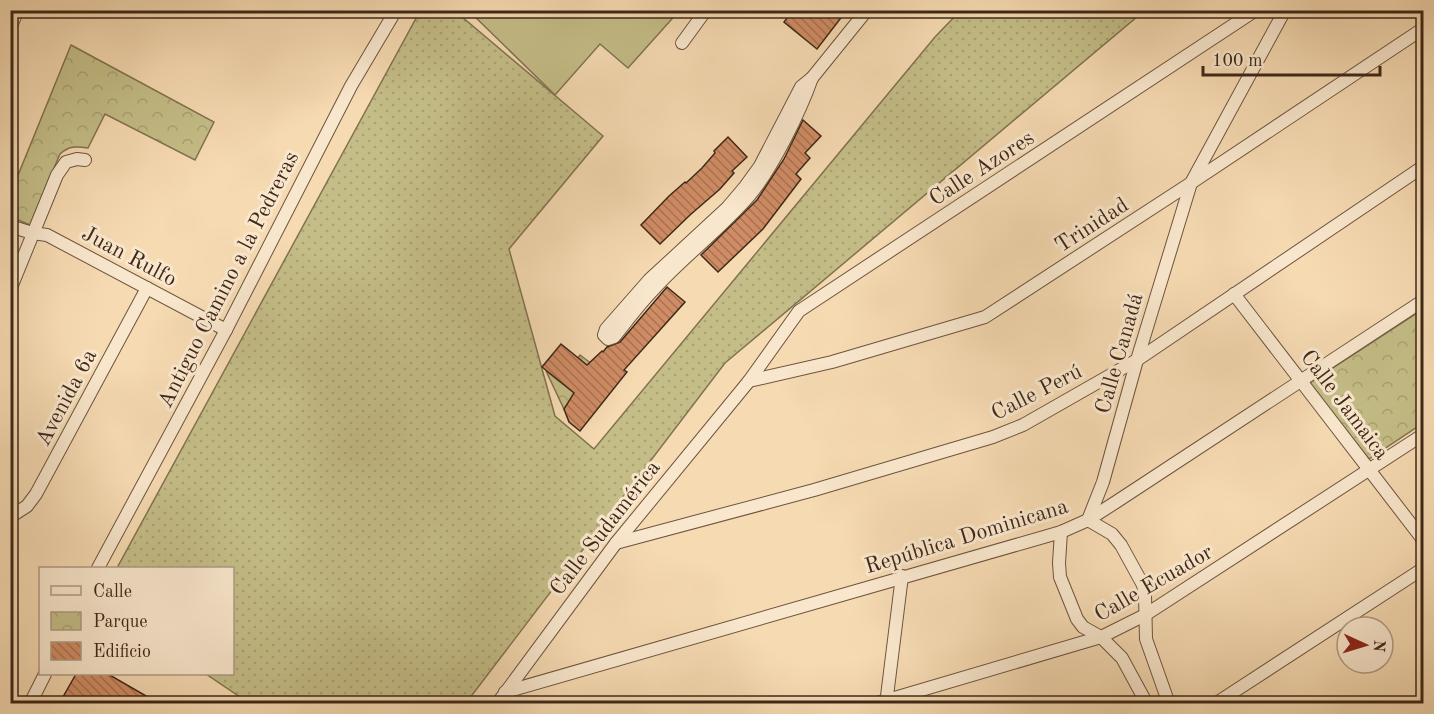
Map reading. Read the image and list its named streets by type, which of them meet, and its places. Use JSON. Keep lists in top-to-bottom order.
{
  "streets": {
    "street": [
      "Calle Azores",
      "Trinidad",
      "Juan Rulfo",
      "Antiguo Camino a la Pedreras",
      "Calle Canadá",
      "Calle Perú",
      "Avenida 6a",
      "Calle Jamaica",
      "Calle Sudamérica",
      "República Dominicana",
      "Calle Ecuador"
    ]
  },
  "crossings": [
    ["Calle Azores", "Trinidad"],
    ["Calle Azores", "Calle Sudamérica"],
    ["Trinidad", "Calle Canadá"],
    ["Trinidad", "Calle Sudamérica"],
    ["Juan Rulfo", "Antiguo Camino a la Pedreras"],
    ["Juan Rulfo", "Avenida 6a"],
    ["Calle Canadá", "Calle Perú"],
    ["Calle Canadá", "República Dominicana"],
    ["Calle Canadá", "Calle Ecuador"],
    ["Calle Perú", "Calle Jamaica"],
    ["Calle Perú", "Calle Sudamérica"],
    ["Calle Jamaica", "República Dominicana"],
    ["Calle Jamaica", "Calle Ecuador"],
    ["Calle Sudamérica", "República Dominicana"],
    ["República Dominicana", "Calle Ecuador"]
  ],
  "legend": ["Calle", "Parque", "Edificio"],
  "scale_bar": "100 m",
  "north": "right"
}
